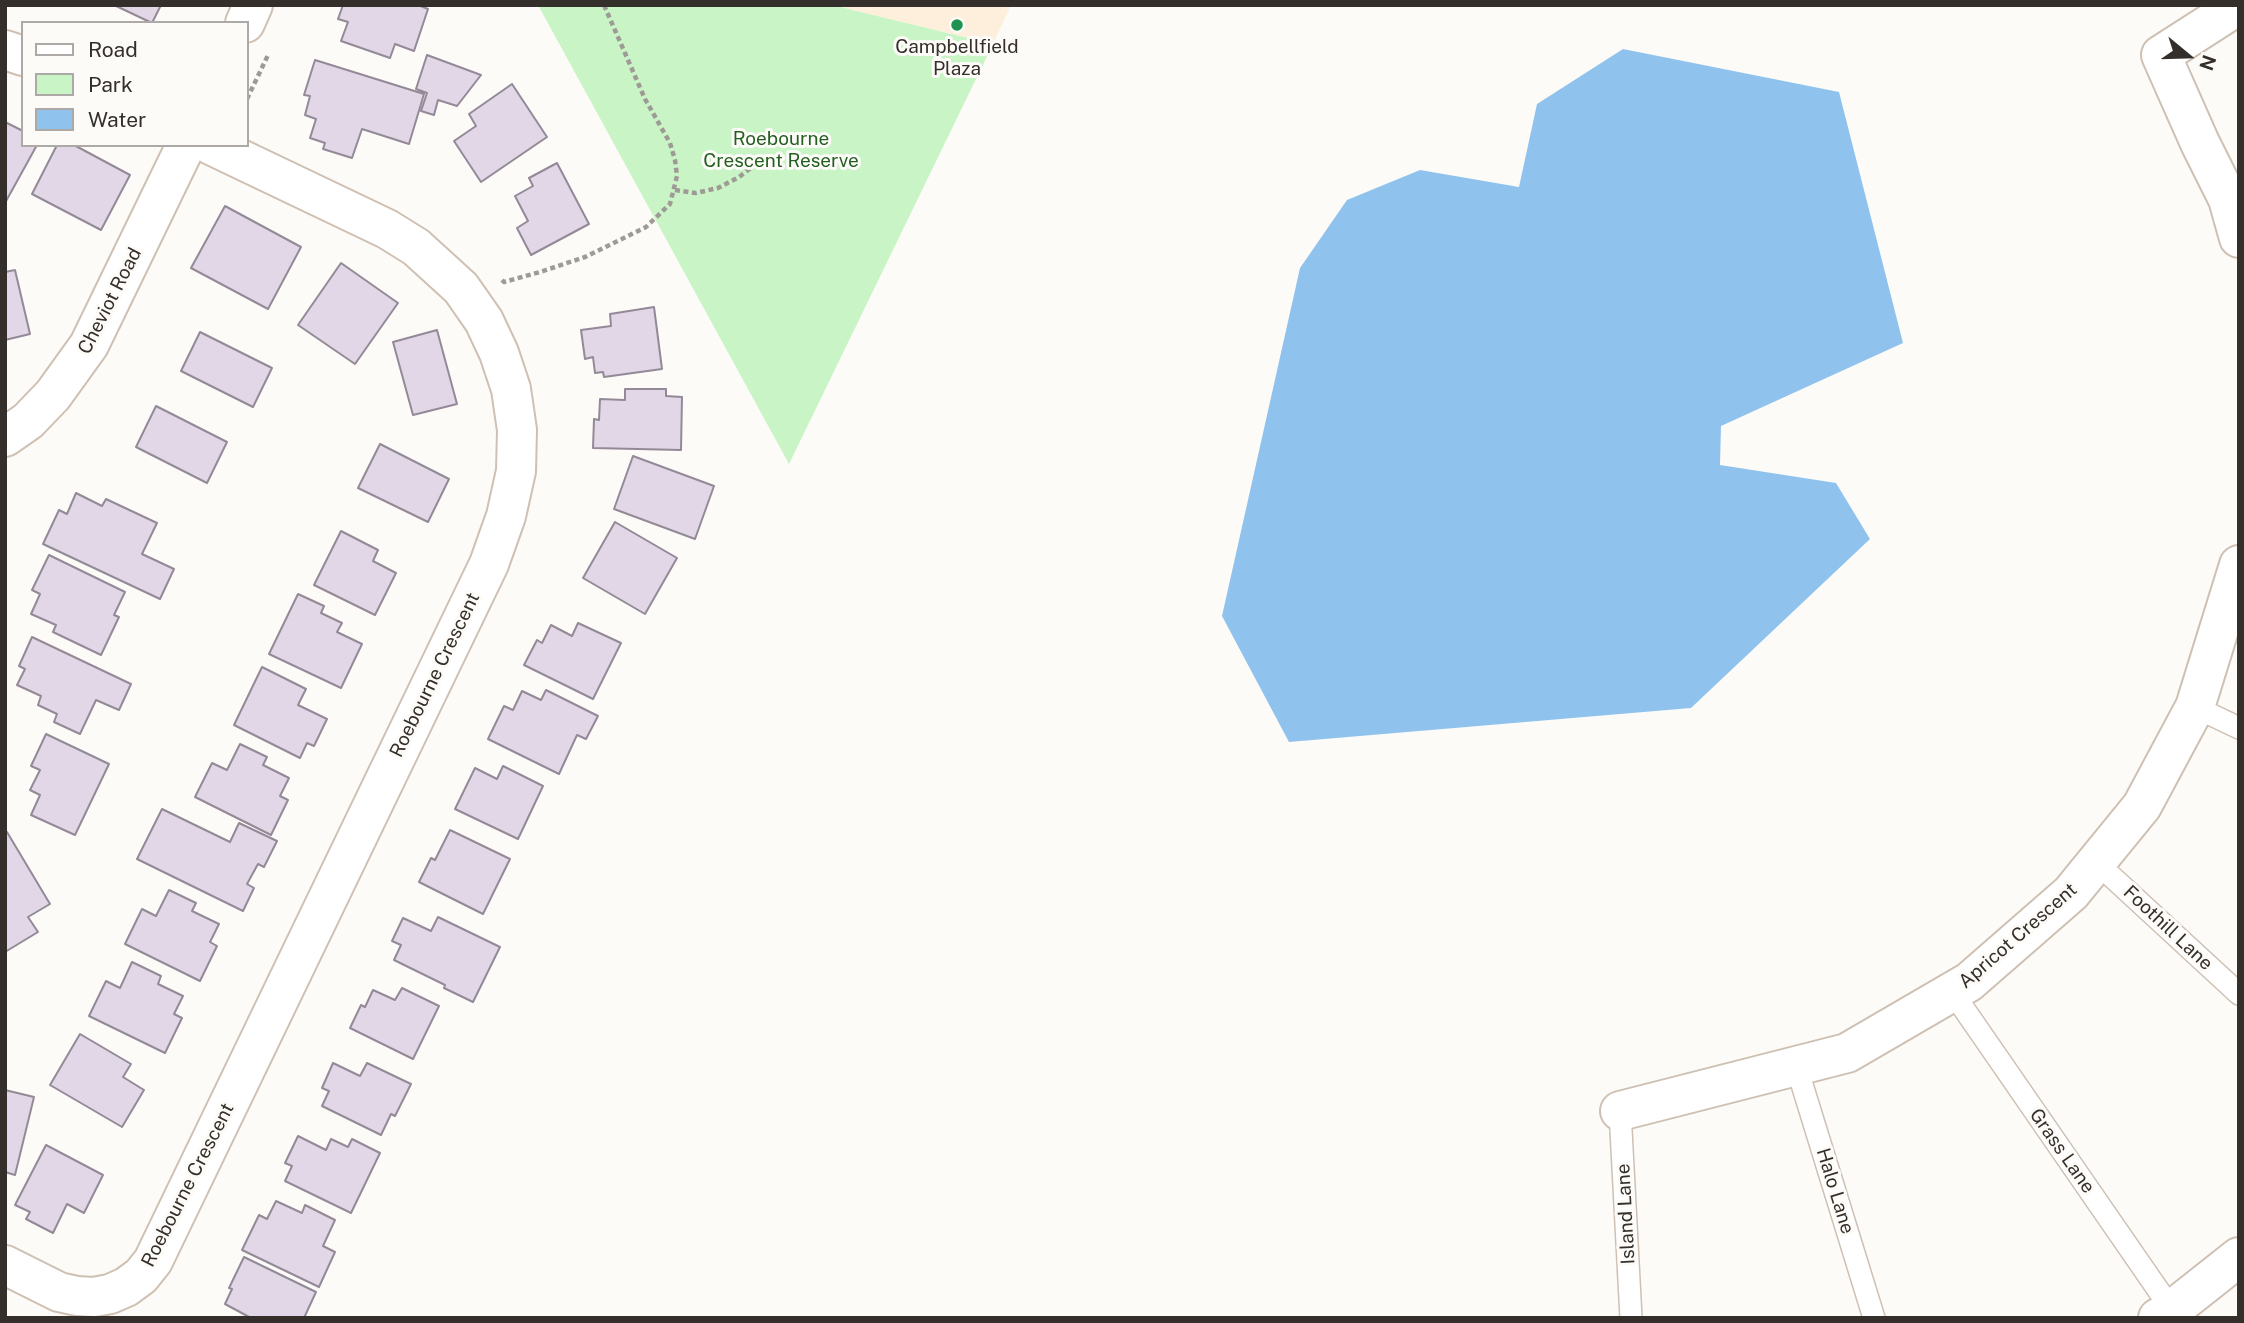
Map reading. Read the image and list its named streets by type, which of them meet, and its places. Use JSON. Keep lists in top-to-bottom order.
{
  "streets": {
    "street": ["Cheviot Road", "Roebourne Crescent", "Apricot Crescent"],
    "lane": [
      "Foothill Lane",
      "Grass Lane",
      "Halo Lane",
      "Island Lane"
    ]
  },
  "crossings": [
    ["Foothill Lane", "Apricot Crescent"],
    ["Apricot Crescent", "Grass Lane"],
    ["Apricot Crescent", "Halo Lane"],
    ["Apricot Crescent", "Island Lane"]
  ],
  "parks": ["Roebourne Crescent Reserve"],
  "places": ["Campbellfield Plaza"],
  "legend": ["Road", "Park", "Water"],
  "north": "right"
}
